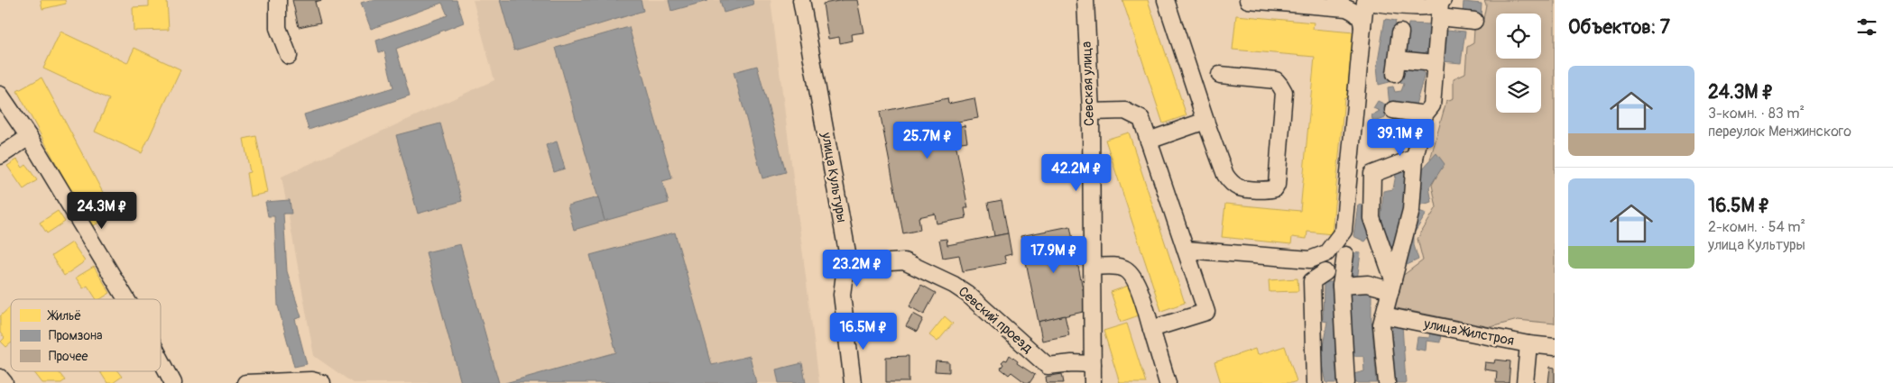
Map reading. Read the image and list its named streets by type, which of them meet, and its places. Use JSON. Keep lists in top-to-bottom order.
{
  "streets": {
    "street": [
      "Севская улица",
      "улица Культуры",
      "Севский проезд",
      "улица Жилстроя"
    ]
  },
  "crossings": [
    ["Севская улица", "Севский проезд"],
    ["улица Культуры", "Севский проезд"]
  ],
  "legend": ["Жильё", "Промзона", "Прочее"],
  "page": {
    "heading": "Объектов: 7",
    "list": [
      {
        "name": "24.3M ₽",
        "note": "3-комн. · 83 m² · переулок Менжинского"
      },
      {
        "name": "16.5M ₽",
        "note": "2-комн. · 54 m² · улица Культуры"
      }
    ],
    "price": [
      "39.1M ₽",
      "25.7M ₽",
      "42.2M ₽",
      "24.3M ₽",
      "17.9M ₽",
      "23.2M ₽",
      "16.5M ₽"
    ]
  }
}
